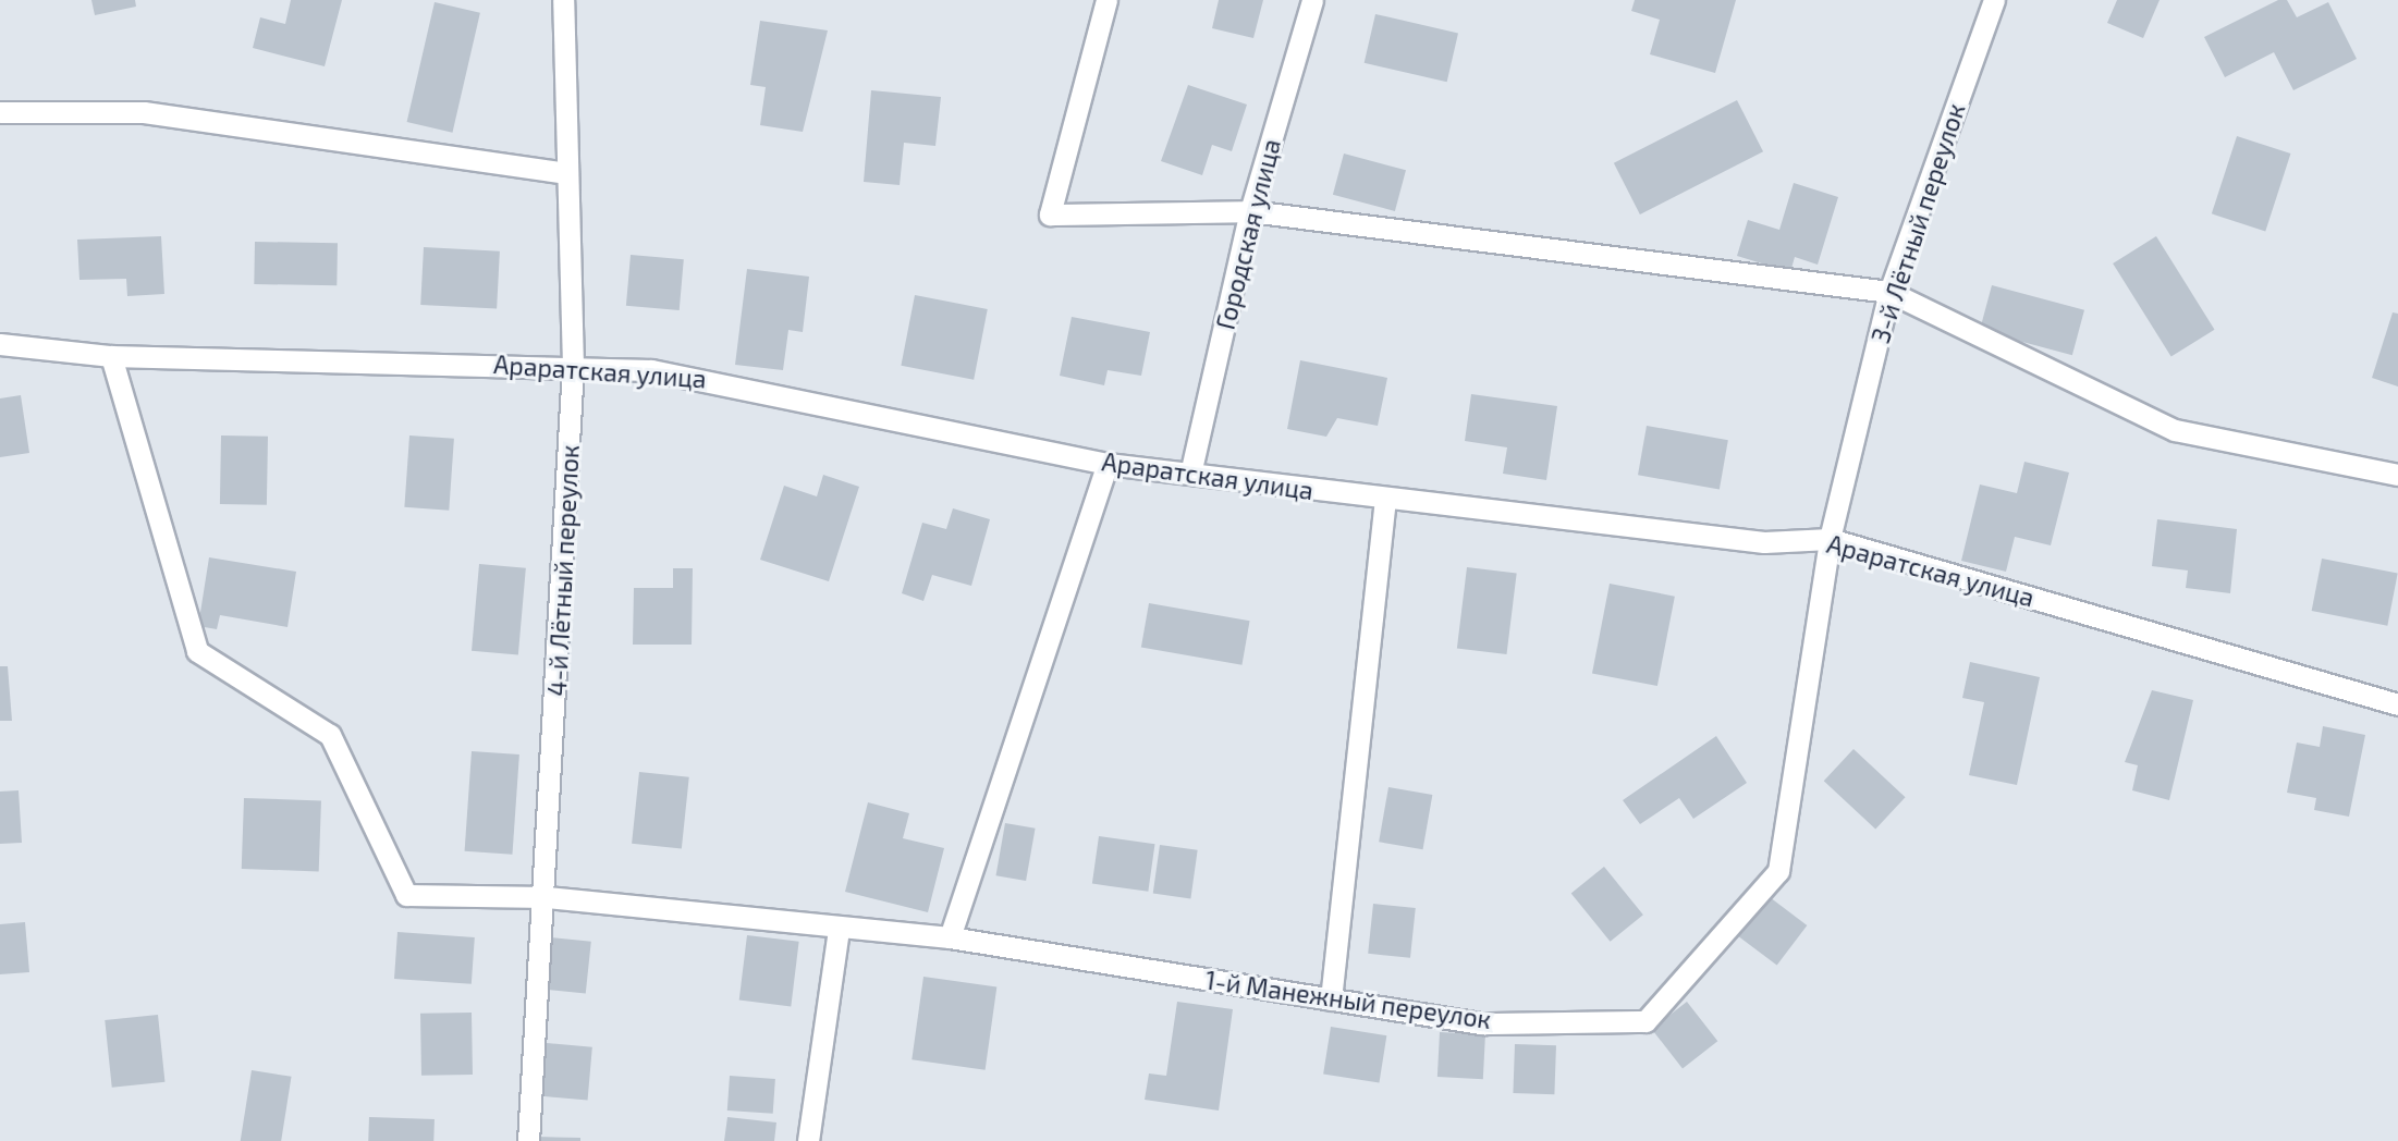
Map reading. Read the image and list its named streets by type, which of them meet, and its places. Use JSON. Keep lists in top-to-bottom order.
{
  "streets": {
    "street": [
      "3-й Лётный переулок",
      "Городская улица",
      "Араратская улица",
      "4-й Лётный переулок",
      "1-й Манежный переулок"
    ]
  },
  "crossings": [
    ["3-й Лётный переулок", "Араратская улица"],
    ["3-й Лётный переулок", "1-й Манежный переулок"],
    ["Городская улица", "Араратская улица"],
    ["Араратская улица", "4-й Лётный переулок"],
    ["Араратская улица", "1-й Манежный переулок"],
    ["4-й Лётный переулок", "1-й Манежный переулок"]
  ]
}
